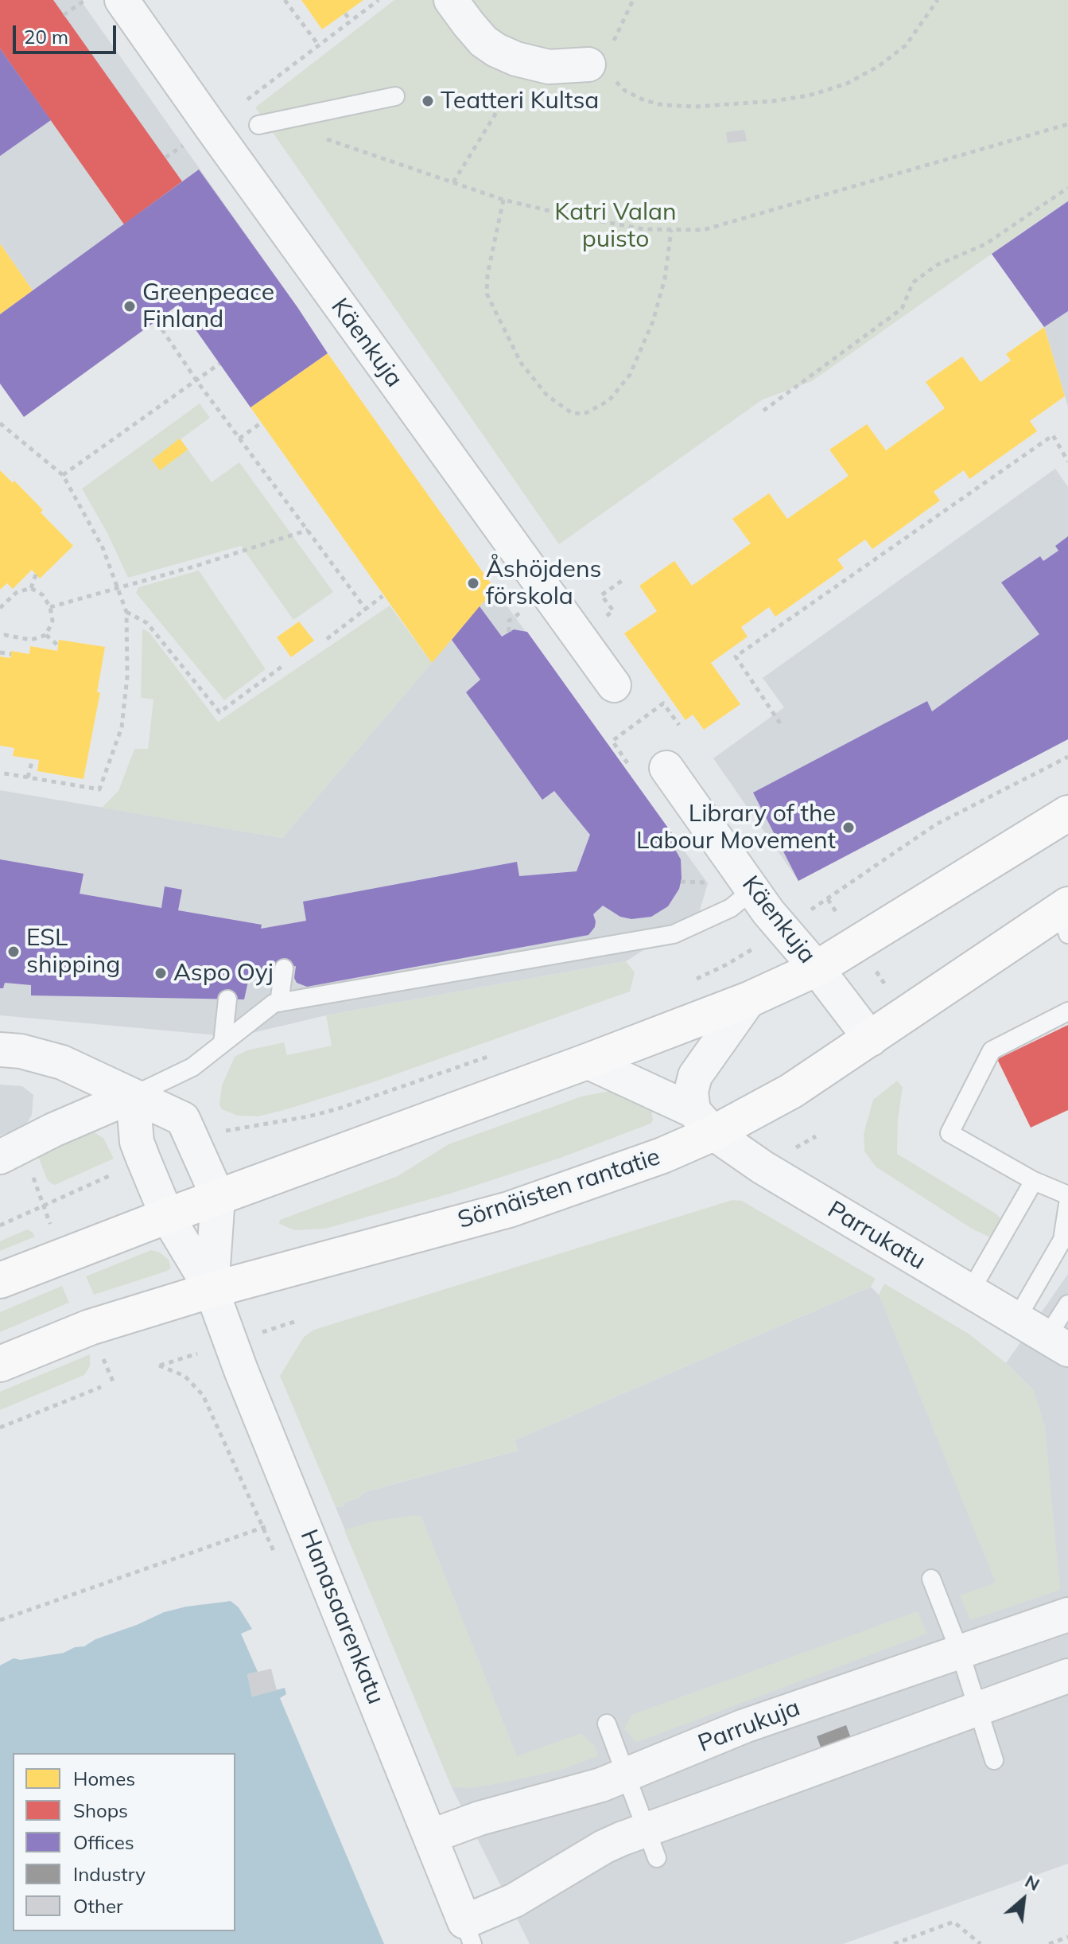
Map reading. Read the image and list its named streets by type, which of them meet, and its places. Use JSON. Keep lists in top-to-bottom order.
{
  "streets": {
    "main road": ["Sörnäisten rantatie"],
    "street": [
      "Käenkuja",
      "Parrukatu",
      "Hanasaarenkatu",
      "Parrukuja"
    ]
  },
  "crossings": [
    ["Käenkuja", "Sörnäisten rantatie"],
    ["Sörnäisten rantatie", "Parrukatu"],
    ["Sörnäisten rantatie", "Hanasaarenkatu"],
    ["Hanasaarenkatu", "Parrukuja"]
  ],
  "parks": ["Katri Valan puisto"],
  "places": [
    "Teatteri Kultsa",
    "Greenpeace Finland",
    "Åshöjdens förskola",
    "Library of the Labour Movement",
    "ESL shipping",
    "Aspo Oyj"
  ],
  "legend": [
    "Homes",
    "Shops",
    "Offices",
    "Industry",
    "Other"
  ],
  "scale_bar": "20 m",
  "north": "top right"
}
